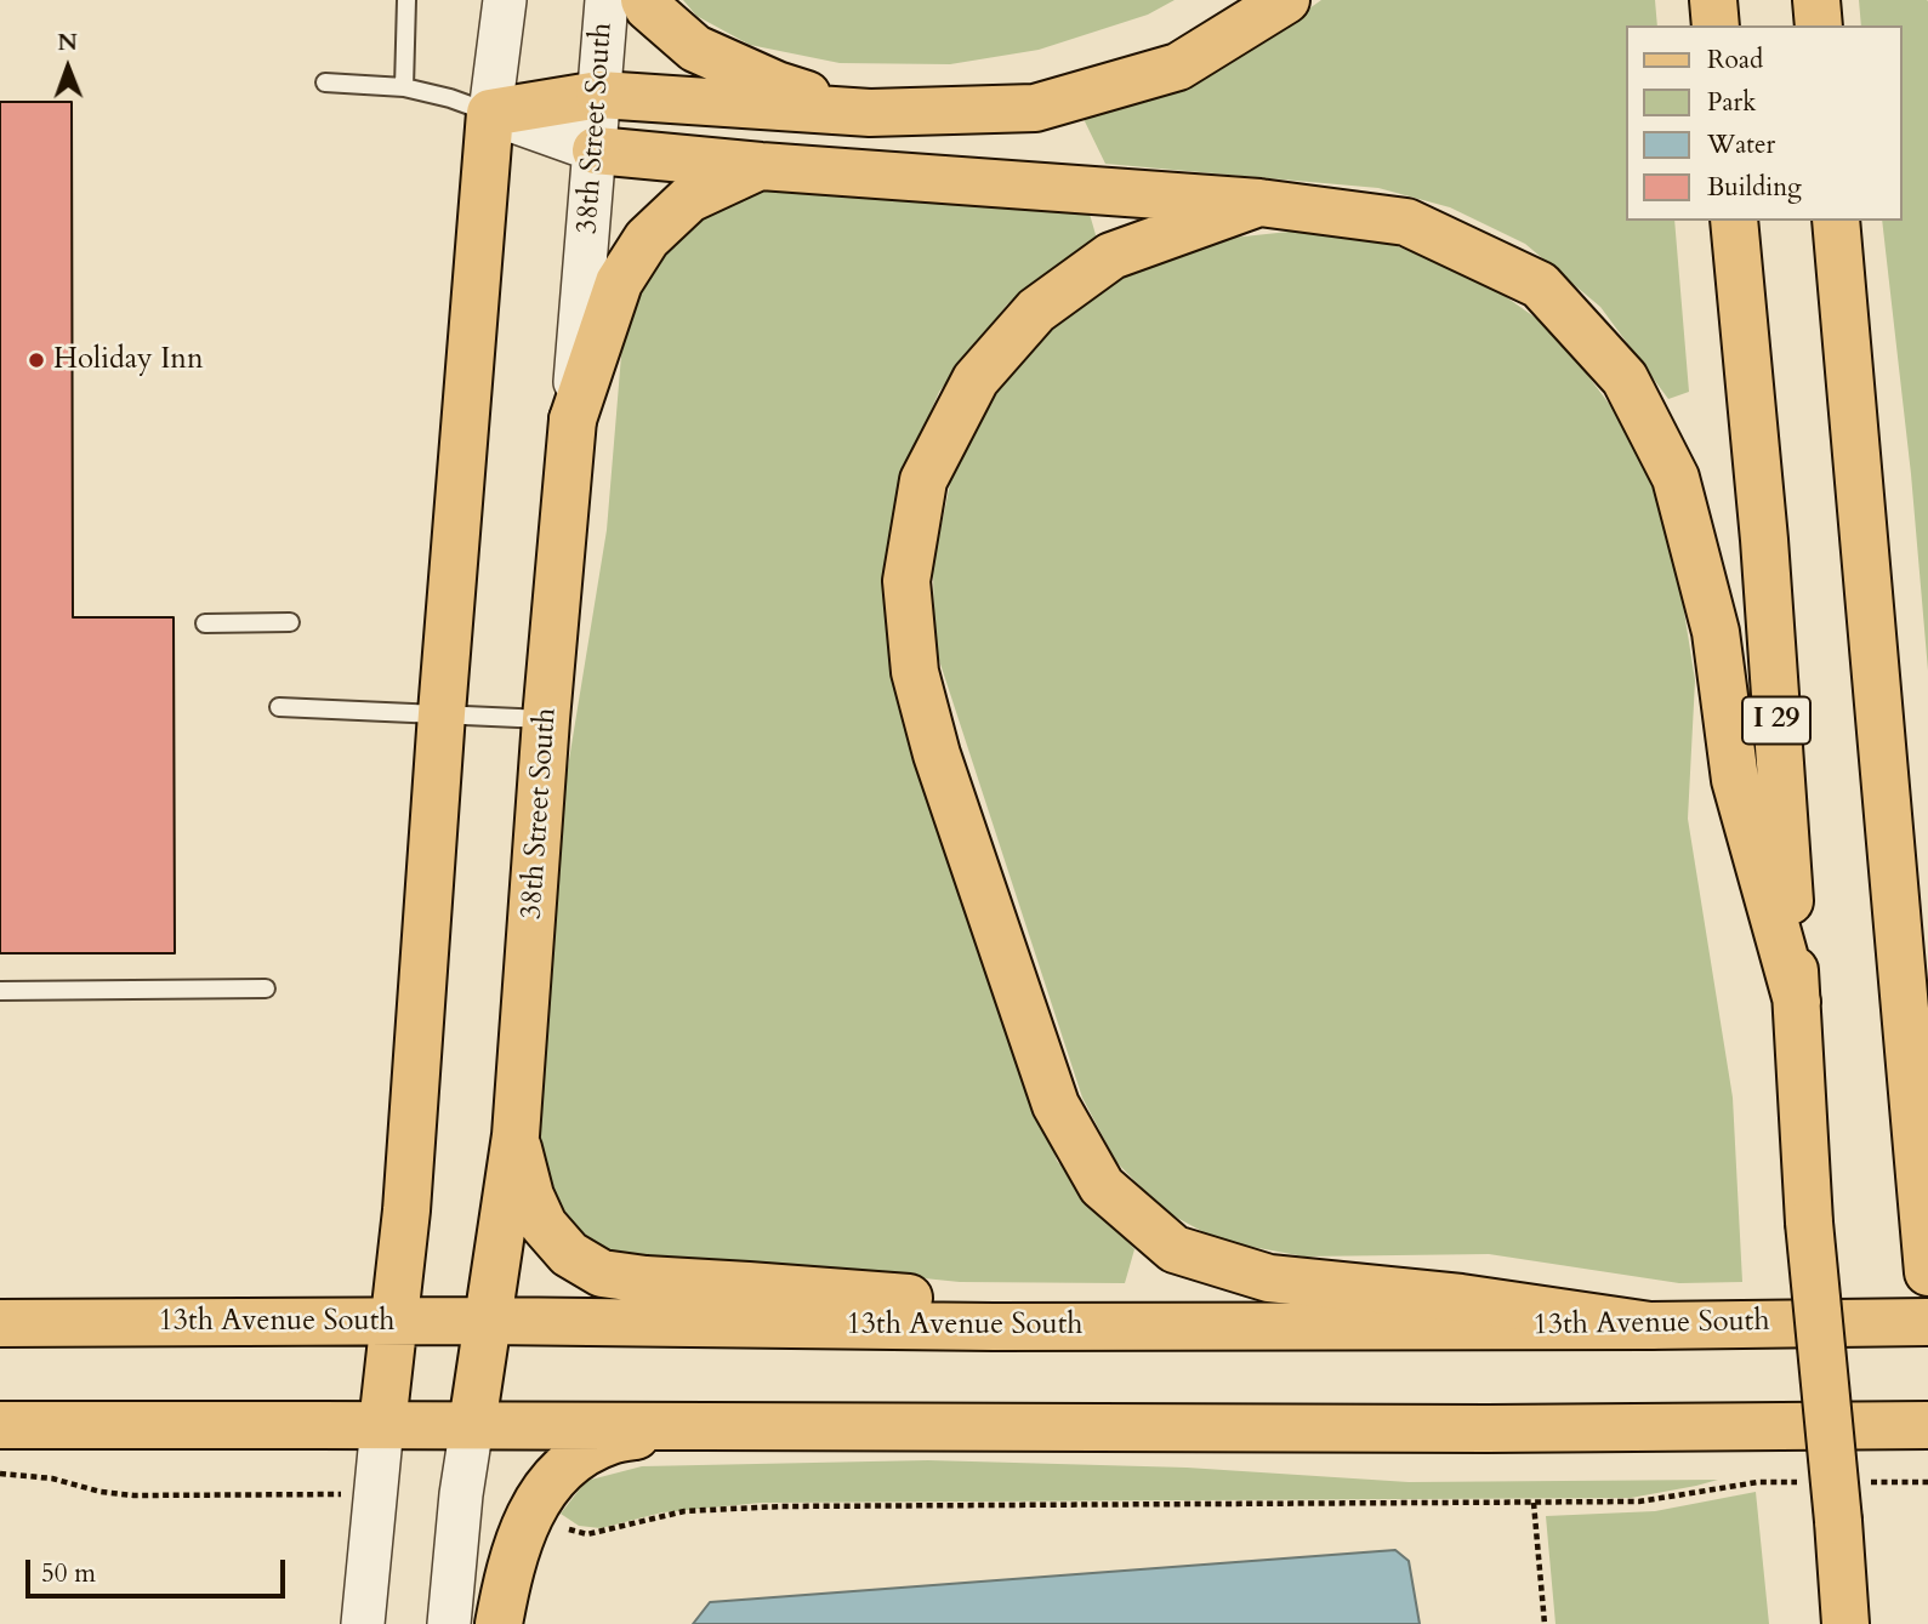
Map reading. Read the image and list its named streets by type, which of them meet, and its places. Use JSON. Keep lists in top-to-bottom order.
{
  "streets": {
    "main road": ["38th Street South", "I 29", "13th Avenue South"]
  },
  "crossings": [
    ["38th Street South", "13th Avenue South"]
  ],
  "places": ["Holiday Inn"],
  "legend": [
    "Road",
    "Park",
    "Water",
    "Building"
  ],
  "scale_bar": "50 m",
  "north": "top"
}
